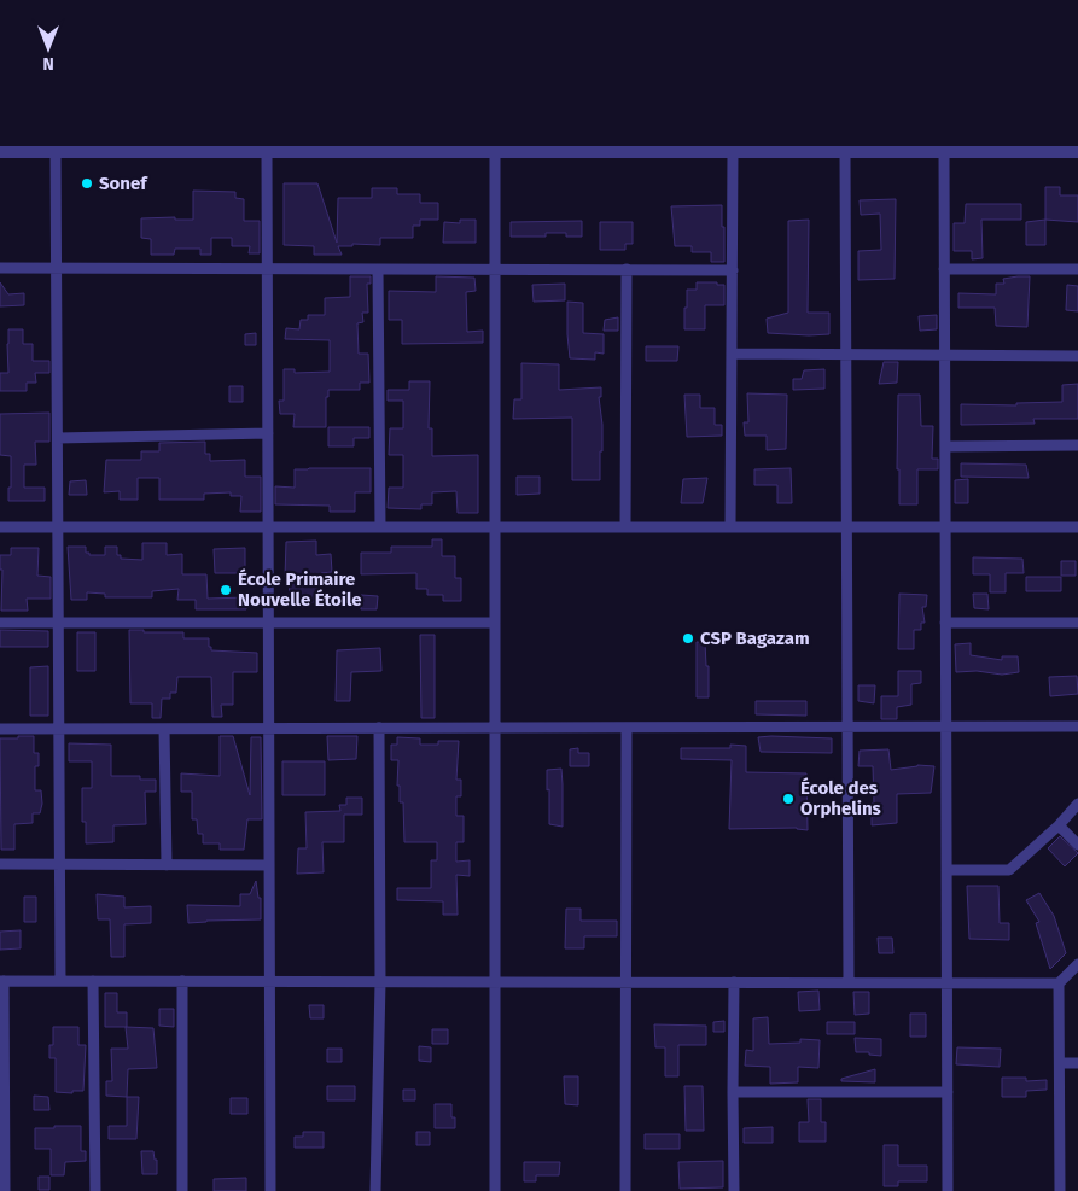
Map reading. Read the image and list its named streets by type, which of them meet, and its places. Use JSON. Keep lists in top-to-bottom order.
{
  "places": [
    "Sonef",
    "École Primaire Nouvelle Étoile",
    "CSP Bagazam",
    "École des Orphelins"
  ],
  "north": "bottom"
}
